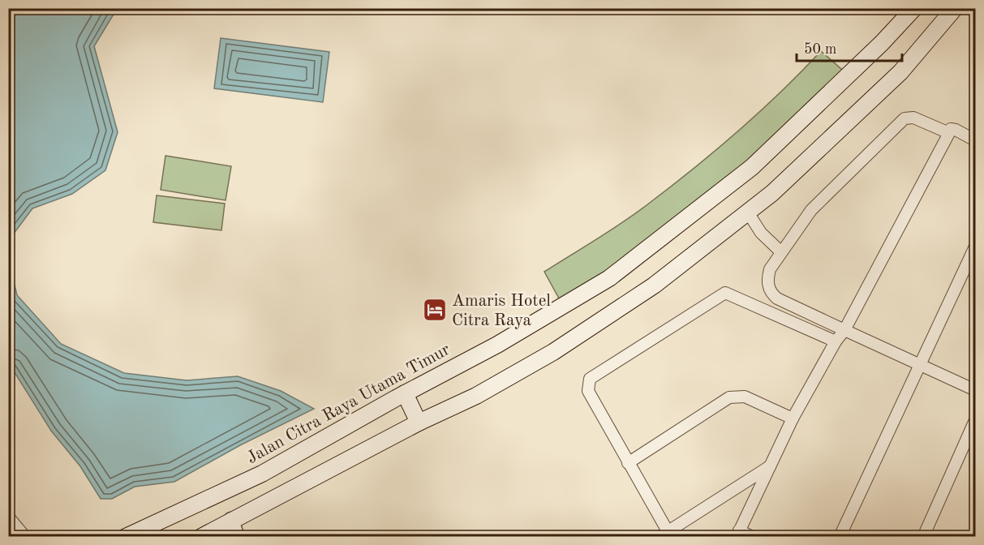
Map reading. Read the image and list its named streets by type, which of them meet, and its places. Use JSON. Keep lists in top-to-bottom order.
{
  "streets": {
    "main road": ["Jalan Citra Raya Utama Timur"]
  },
  "places": {
    "hotel": ["Amaris Hotel Citra Raya"]
  },
  "scale_bar": "50 m"
}
